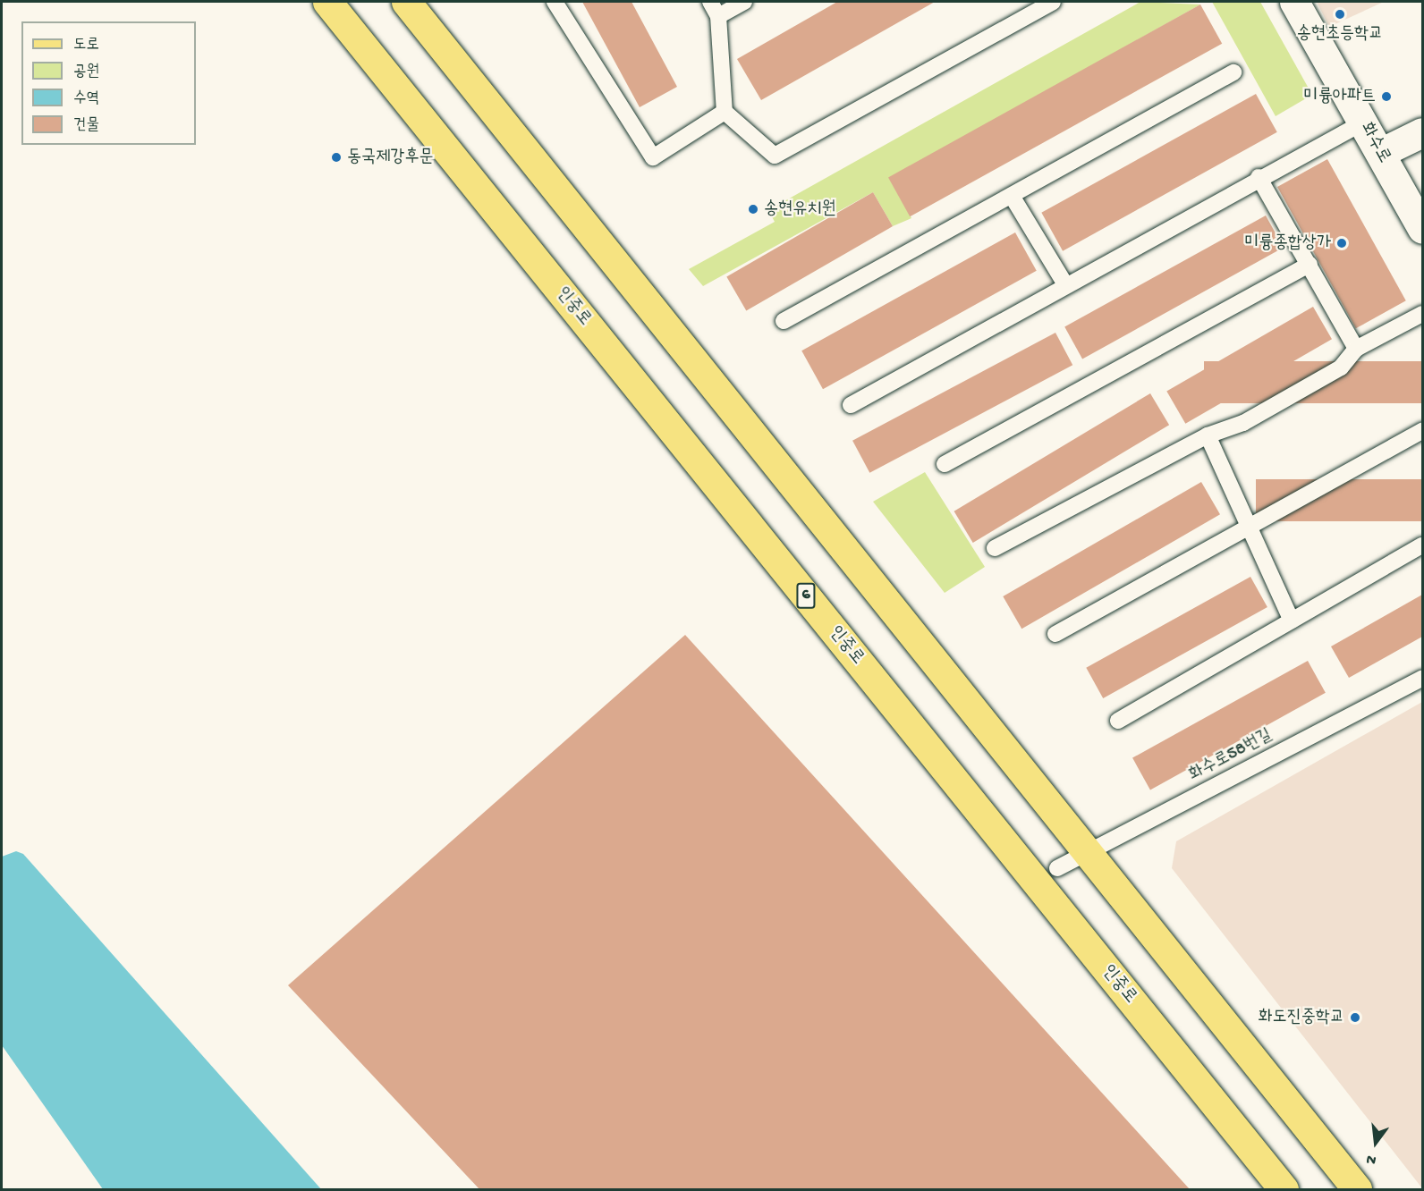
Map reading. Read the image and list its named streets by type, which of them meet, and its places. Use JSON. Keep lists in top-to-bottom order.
{
  "streets": {
    "main road": ["인중로", "6"],
    "street": ["화수로"],
    "lane": ["화수로58번길"]
  },
  "places": [
    "송현초등학교",
    "미륭아파트",
    "동국제강후문",
    "송현유치원",
    "미륭종합상가",
    "화도진중학교"
  ],
  "legend": [
    "도로",
    "공원",
    "수역",
    "건물"
  ],
  "north": "bottom"
}
